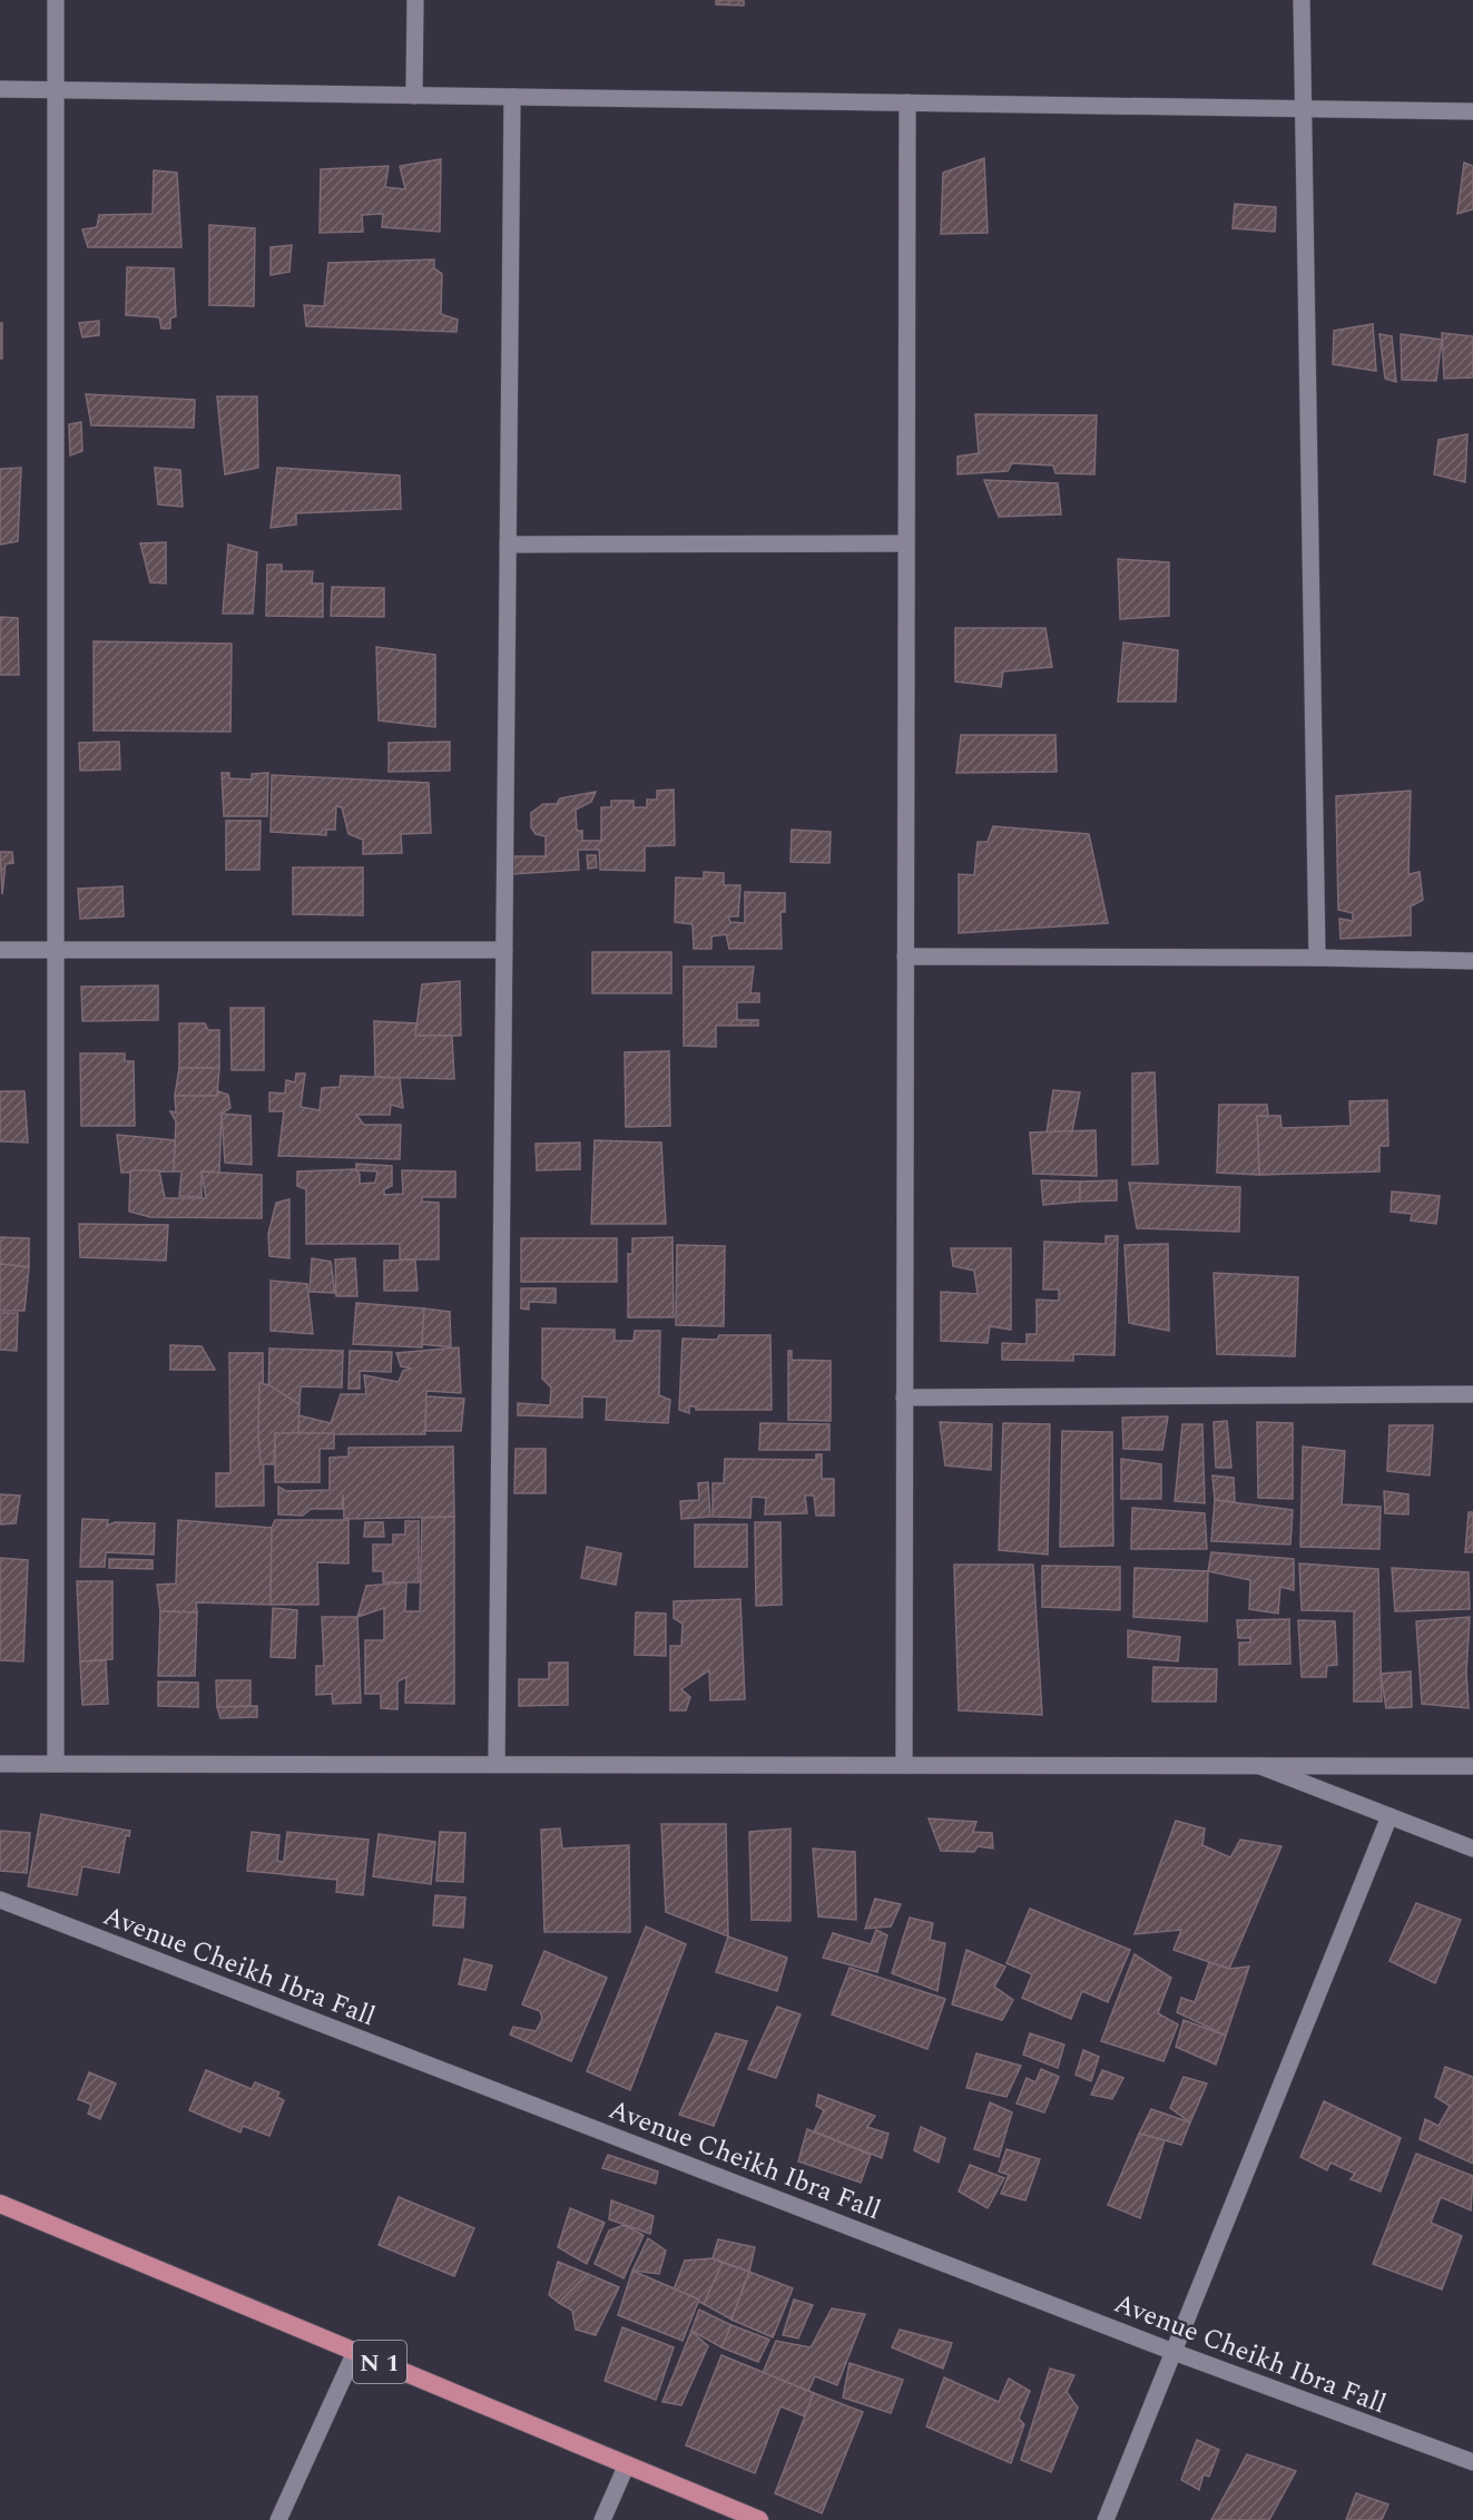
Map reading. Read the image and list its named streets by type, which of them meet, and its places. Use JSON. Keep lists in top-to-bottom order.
{
  "streets": {
    "highway": ["N 1"],
    "street": ["Avenue Cheikh Ibra Fall"]
  }
}
